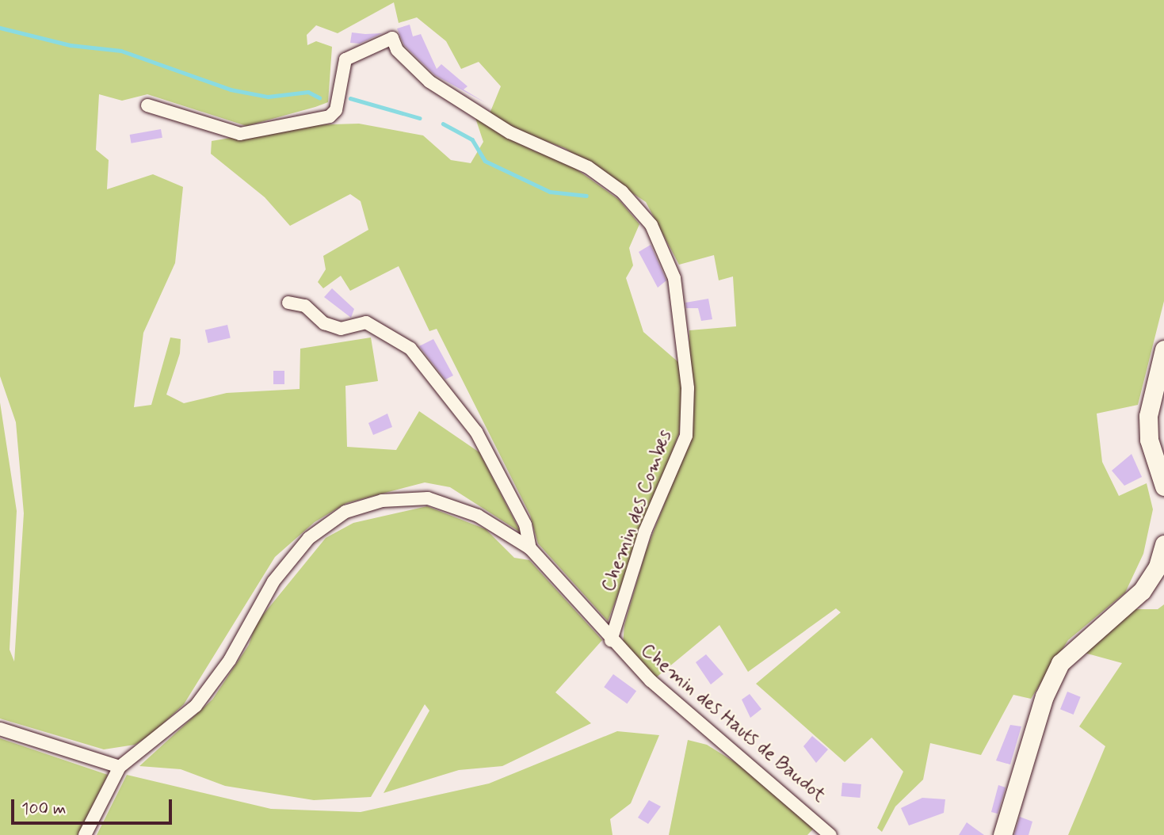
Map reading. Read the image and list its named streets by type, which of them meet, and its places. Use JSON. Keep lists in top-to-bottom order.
{
  "streets": {
    "street": ["Chemin des Combes", "Chemin des Hauts de Baudot"]
  },
  "crossings": [
    ["Chemin des Combes", "Chemin des Hauts de Baudot"]
  ],
  "scale_bar": "100 m"
}
